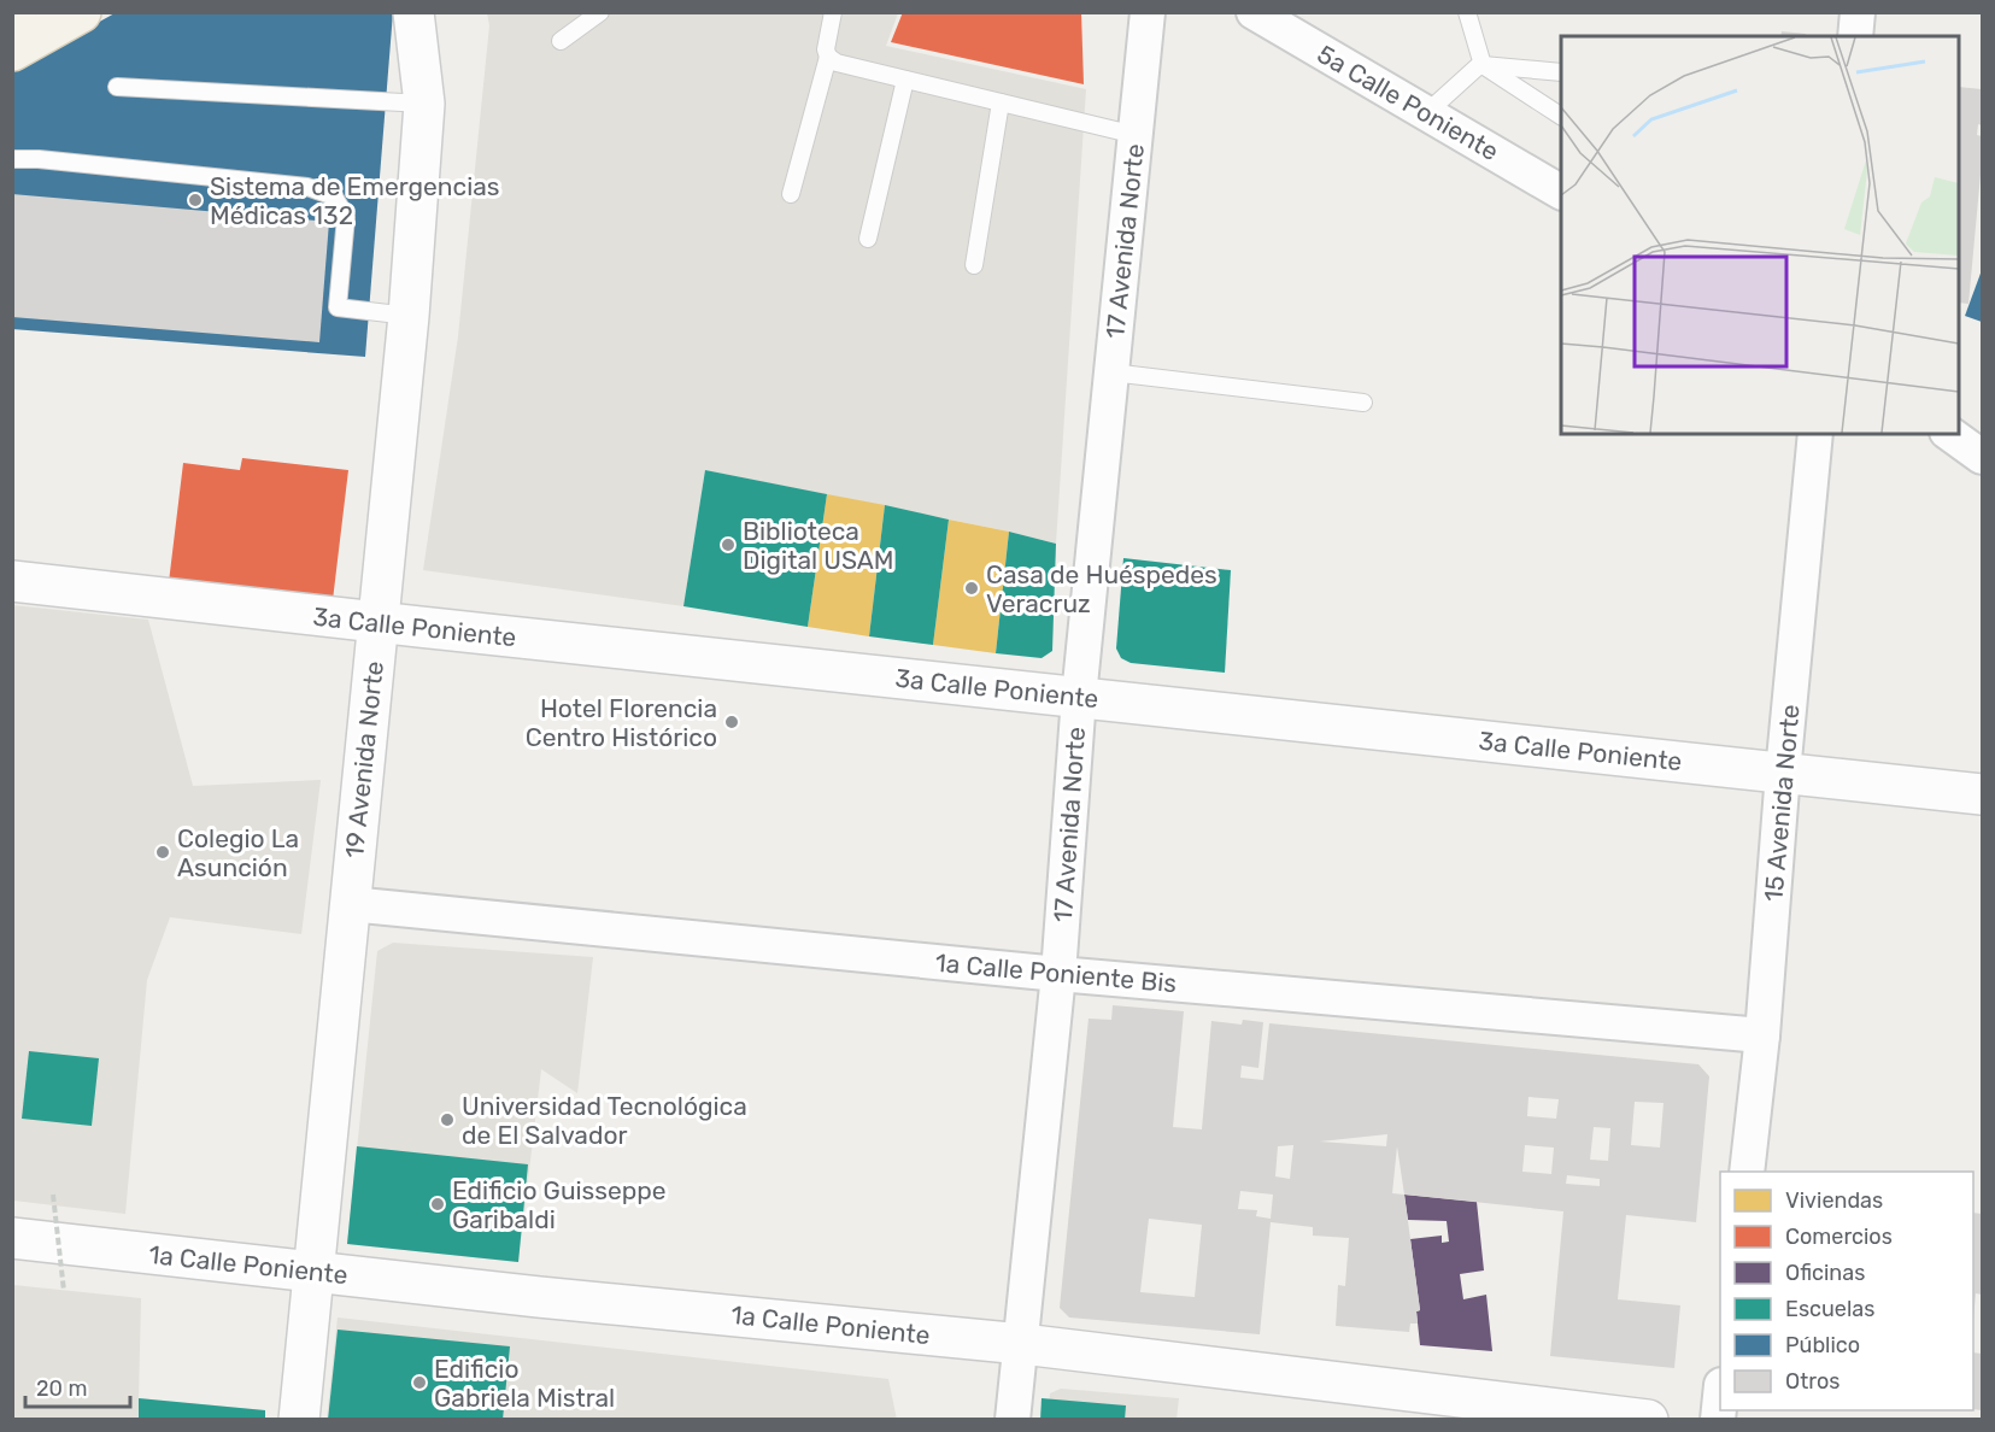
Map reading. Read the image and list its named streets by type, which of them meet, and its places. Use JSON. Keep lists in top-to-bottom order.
{
  "streets": {
    "street": [
      "5a Calle Poniente",
      "17 Avenida Norte",
      "3a Calle Poniente",
      "19 Avenida Norte",
      "15 Avenida Norte",
      "1a Calle Poniente Bis",
      "1a Calle Poniente"
    ]
  },
  "crossings": [
    ["17 Avenida Norte", "3a Calle Poniente"],
    ["17 Avenida Norte", "1a Calle Poniente Bis"],
    ["17 Avenida Norte", "1a Calle Poniente"],
    ["3a Calle Poniente", "19 Avenida Norte"],
    ["3a Calle Poniente", "15 Avenida Norte"],
    ["19 Avenida Norte", "1a Calle Poniente Bis"],
    ["19 Avenida Norte", "1a Calle Poniente"],
    ["15 Avenida Norte", "1a Calle Poniente Bis"]
  ],
  "places": [
    "Sistema de Emergencias Médicas 132",
    "Biblioteca Digital USAM",
    "Casa de Huéspedes Veracruz",
    "Hotel Florencia Centro Histórico",
    "Colegio La Asunción",
    "Universidad Tecnológica de El Salvador",
    "Edificio Guisseppe Garibaldi",
    "Edificio Gabriela Mistral"
  ],
  "legend": [
    "Viviendas",
    "Comercios",
    "Oficinas",
    "Escuelas",
    "Público",
    "Otros"
  ],
  "scale_bar": "20 m"
}
